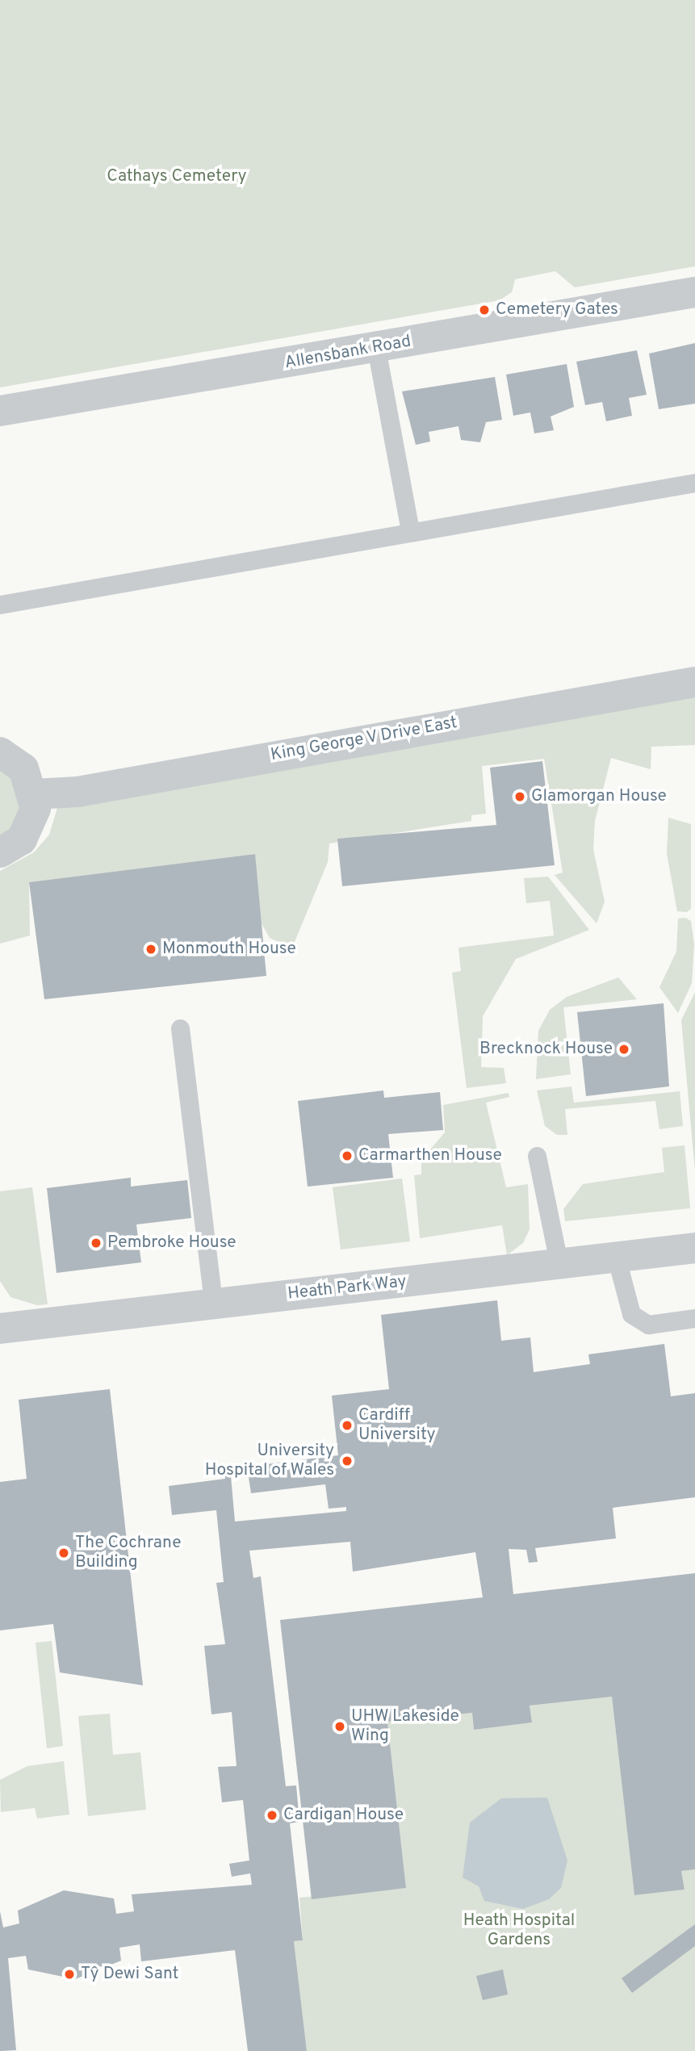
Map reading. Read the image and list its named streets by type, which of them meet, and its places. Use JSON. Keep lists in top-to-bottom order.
{
  "streets": {
    "street": ["Allensbank Road", "King George V Drive East", "Heath Park Way"]
  },
  "parks": ["Cathays Cemetery", "Heath Hospital Gardens"],
  "places": [
    "Cemetery Gates",
    "Glamorgan House",
    "Monmouth House",
    "Brecknock House",
    "Carmarthen House",
    "Pembroke House",
    "Cardiff University",
    "University Hospital of Wales",
    "The Cochrane Building",
    "UHW Lakeside Wing",
    "Cardigan House",
    "Tŷ Dewi Sant"
  ]
}
